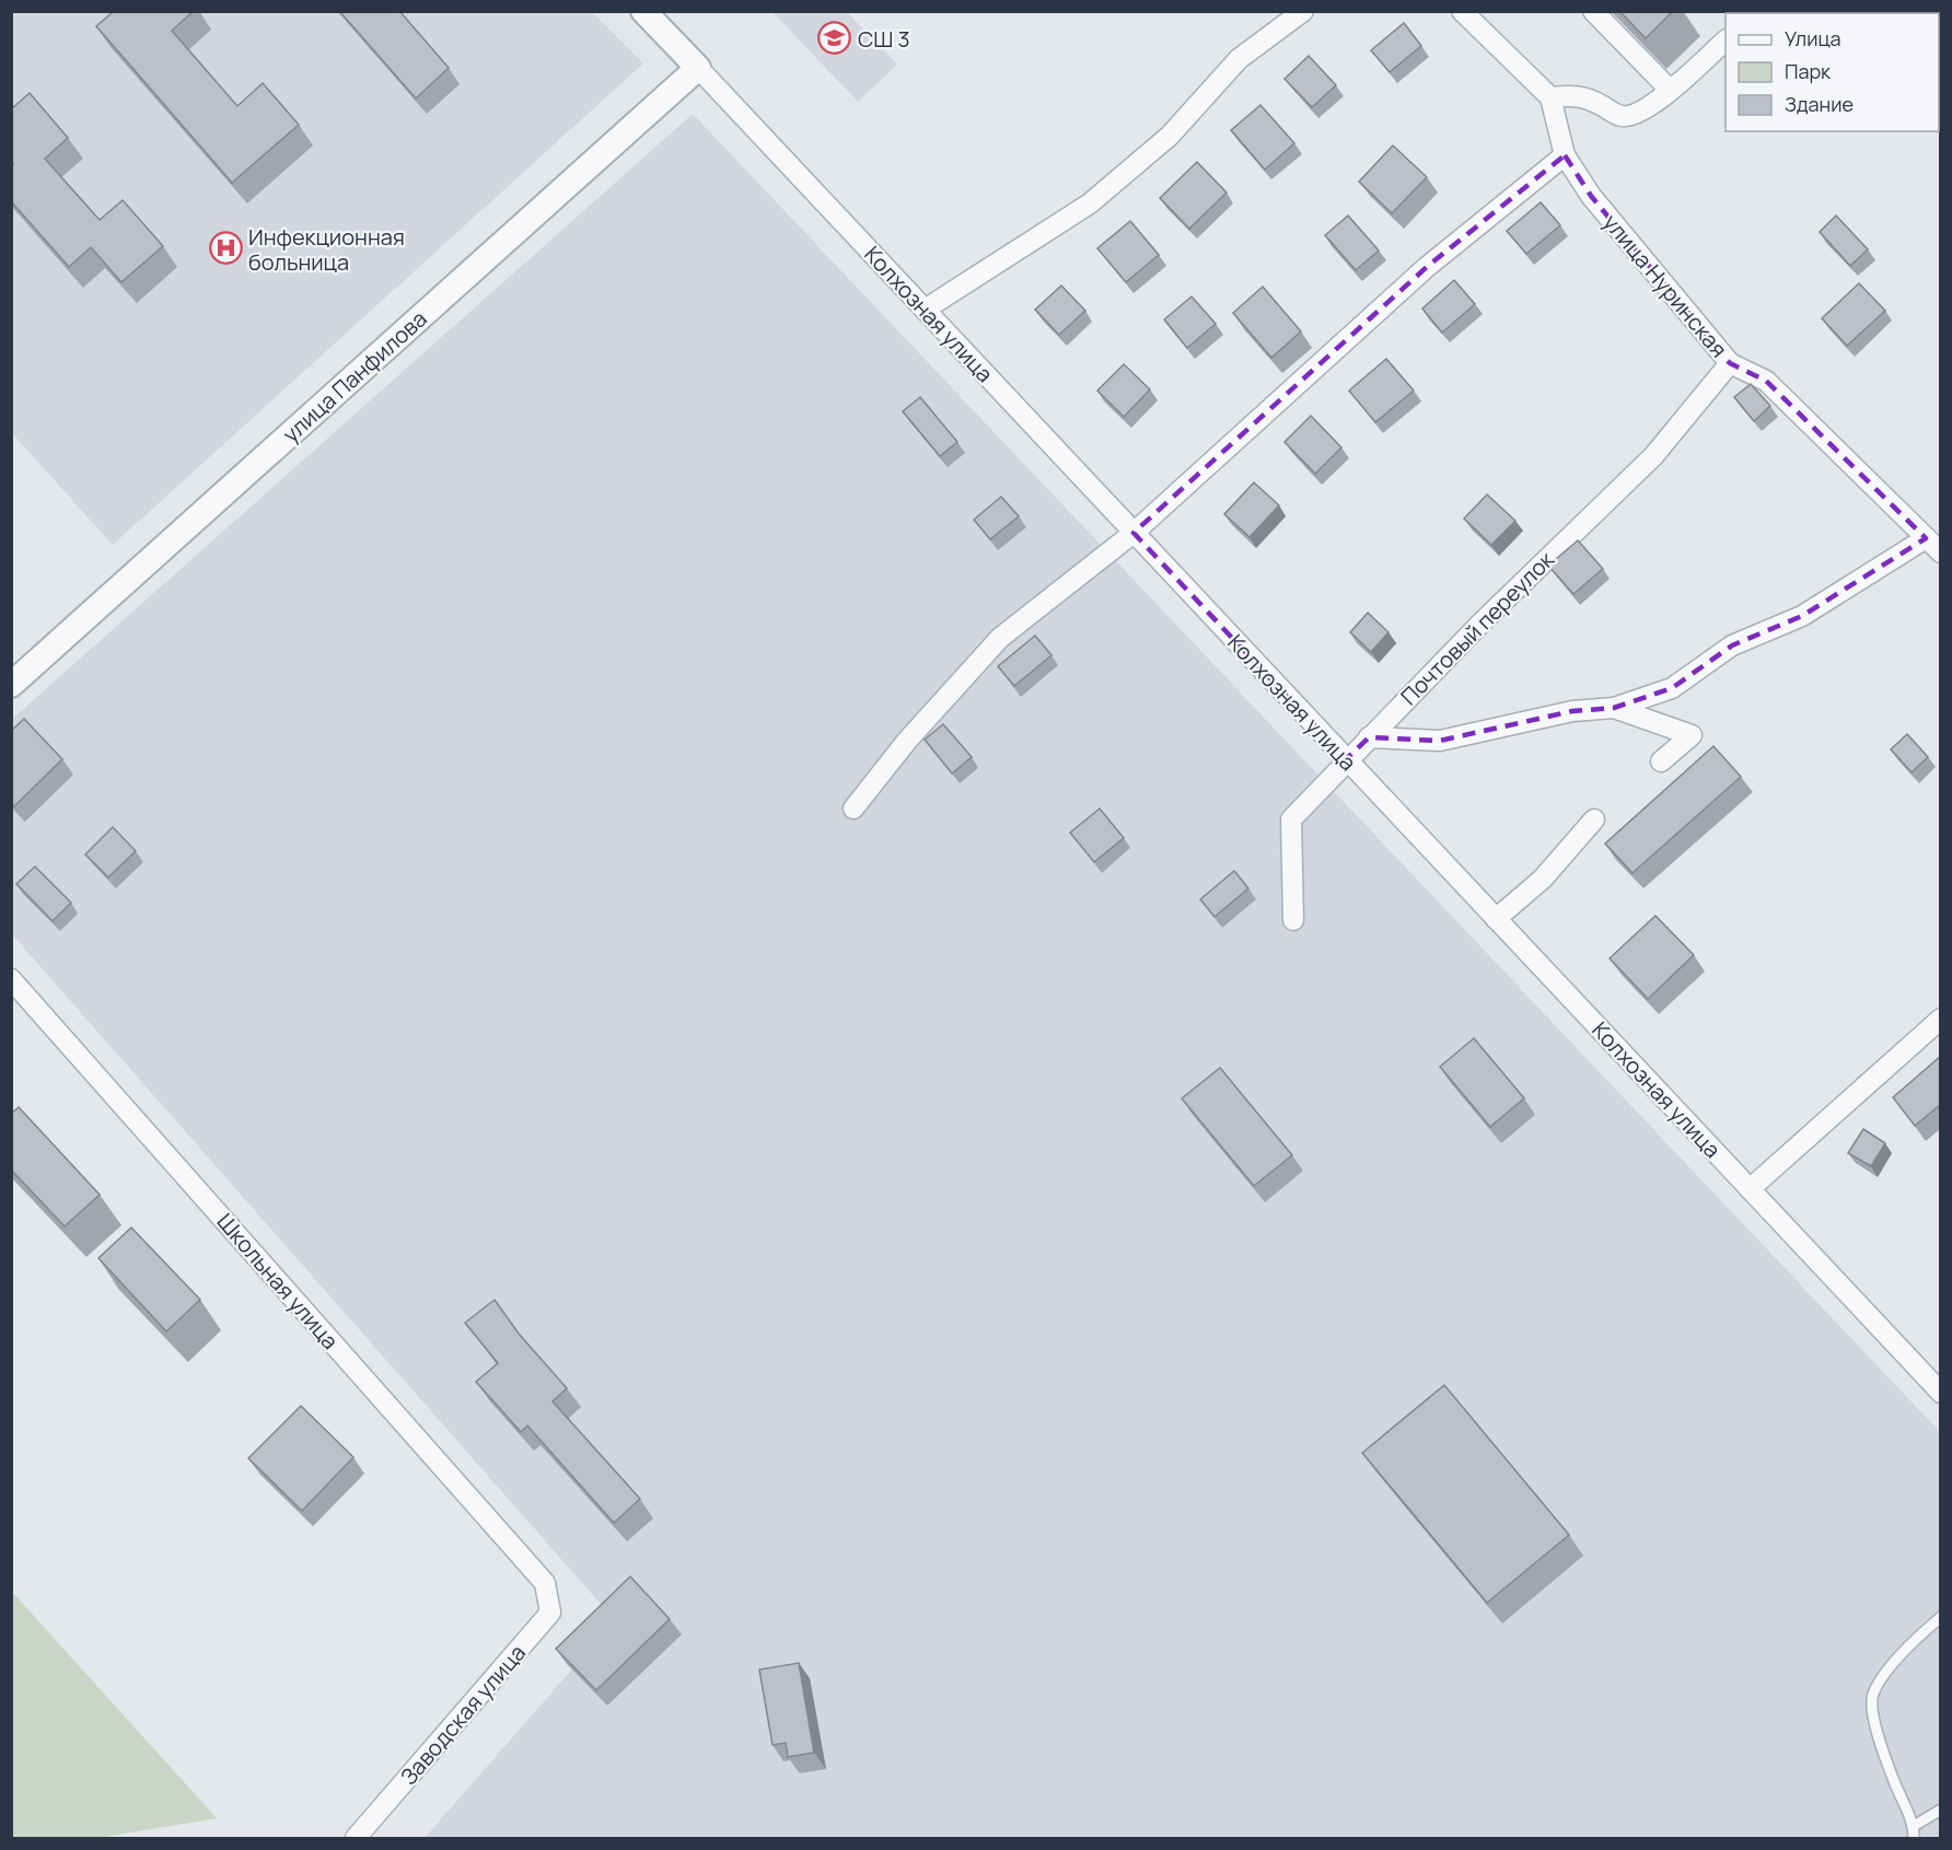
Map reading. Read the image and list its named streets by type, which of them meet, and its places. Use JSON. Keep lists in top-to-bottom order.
{
  "streets": {
    "street": [
      "улица Нуринская",
      "Колхозная улица",
      "улица Панфилова",
      "Почтовый переулок",
      "Школьная улица",
      "Заводская улица"
    ]
  },
  "crossings": [
    ["улица Нуринская", "Почтовый переулок"],
    ["Колхозная улица", "улица Панфилова"],
    ["Колхозная улица", "Почтовый переулок"],
    ["Школьная улица", "Заводская улица"]
  ],
  "places": {
    "school or university": ["СШ 3"],
    "hospital": ["Инфекционная больница"]
  },
  "legend": ["Улица", "Парк", "Здание"]
}
